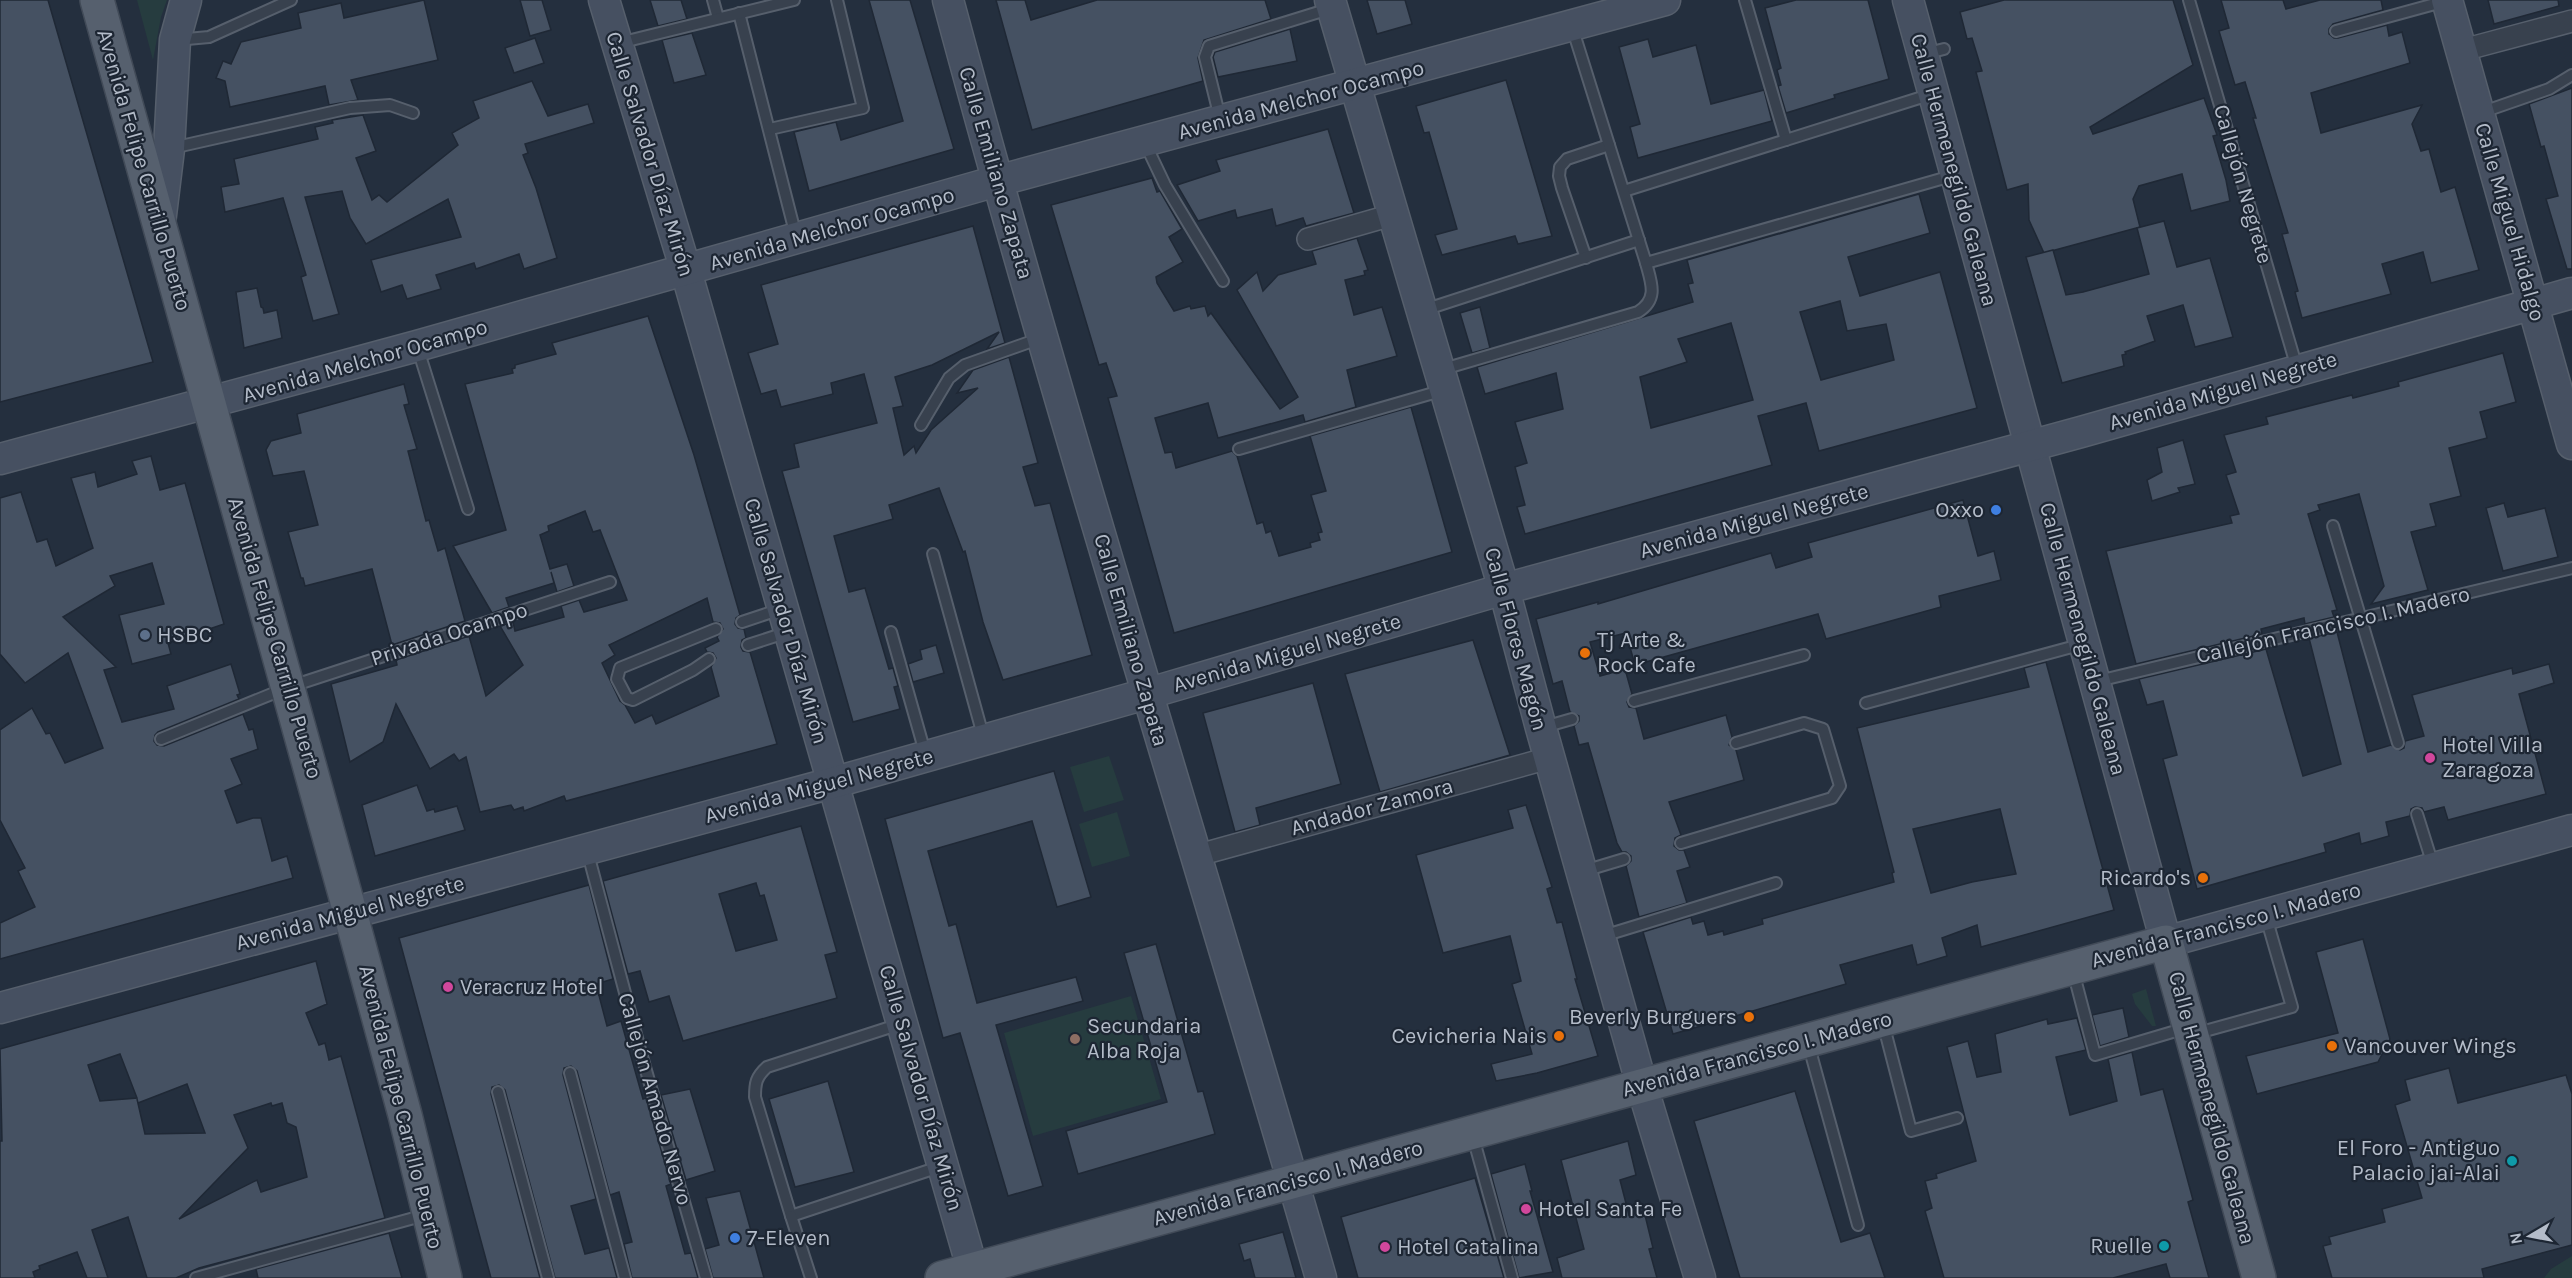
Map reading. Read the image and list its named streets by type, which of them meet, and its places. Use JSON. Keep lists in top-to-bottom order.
{
  "streets": {
    "main road": ["Avenida Felipe Carrillo Puerto", "Calle Hermenegildo Galeana", "Avenida Francisco I. Madero"],
    "street": [
      "Avenida Melchor Ocampo",
      "Calle Salvador Díaz Mirón",
      "Calle Emiliano Zapata",
      "Calle Miguel Hidalgo",
      "Avenida Miguel Negrete",
      "Calle Flores Magón",
      "Andador Zamora"
    ],
    "lane": [
      "Callejón Negrete",
      "Callejón Francisco I. Madero",
      "Privada Ocampo",
      "Callejón Amado Nervo"
    ]
  },
  "crossings": [
    ["Avenida Melchor Ocampo", "Calle Salvador Díaz Mirón"],
    ["Avenida Melchor Ocampo", "Avenida Felipe Carrillo Puerto"],
    ["Avenida Melchor Ocampo", "Calle Emiliano Zapata"],
    ["Avenida Melchor Ocampo", "Calle Flores Magón"],
    ["Calle Salvador Díaz Mirón", "Avenida Miguel Negrete"],
    ["Calle Salvador Díaz Mirón", "Avenida Francisco I. Madero"],
    ["Avenida Felipe Carrillo Puerto", "Avenida Miguel Negrete"],
    ["Avenida Felipe Carrillo Puerto", "Privada Ocampo"],
    ["Calle Hermenegildo Galeana", "Avenida Miguel Negrete"],
    ["Calle Hermenegildo Galeana", "Callejón Francisco I. Madero"],
    ["Calle Hermenegildo Galeana", "Avenida Francisco I. Madero"],
    ["Calle Emiliano Zapata", "Avenida Miguel Negrete"],
    ["Calle Emiliano Zapata", "Andador Zamora"],
    ["Calle Emiliano Zapata", "Avenida Francisco I. Madero"],
    ["Callejón Negrete", "Avenida Miguel Negrete"],
    ["Calle Miguel Hidalgo", "Avenida Miguel Negrete"],
    ["Avenida Miguel Negrete", "Calle Flores Magón"],
    ["Avenida Miguel Negrete", "Callejón Amado Nervo"],
    ["Calle Flores Magón", "Andador Zamora"],
    ["Calle Flores Magón", "Avenida Francisco I. Madero"]
  ],
  "places": [
    "Oxxo",
    "HSBC",
    "Tj Arte & Rock Cafe",
    "Hotel Villa Zaragoza",
    "Ricardo's",
    "Veracruz Hotel",
    "Beverly Burguers",
    "Cevicheria Nais",
    "Secundaria Alba Roja",
    "Vancouver Wings",
    "El Foro - Antiguo Palacio jai-Alai",
    "Hotel Santa Fe",
    "7-Eleven",
    "Ruelle",
    "Hotel Catalina"
  ],
  "north": "left"
}
